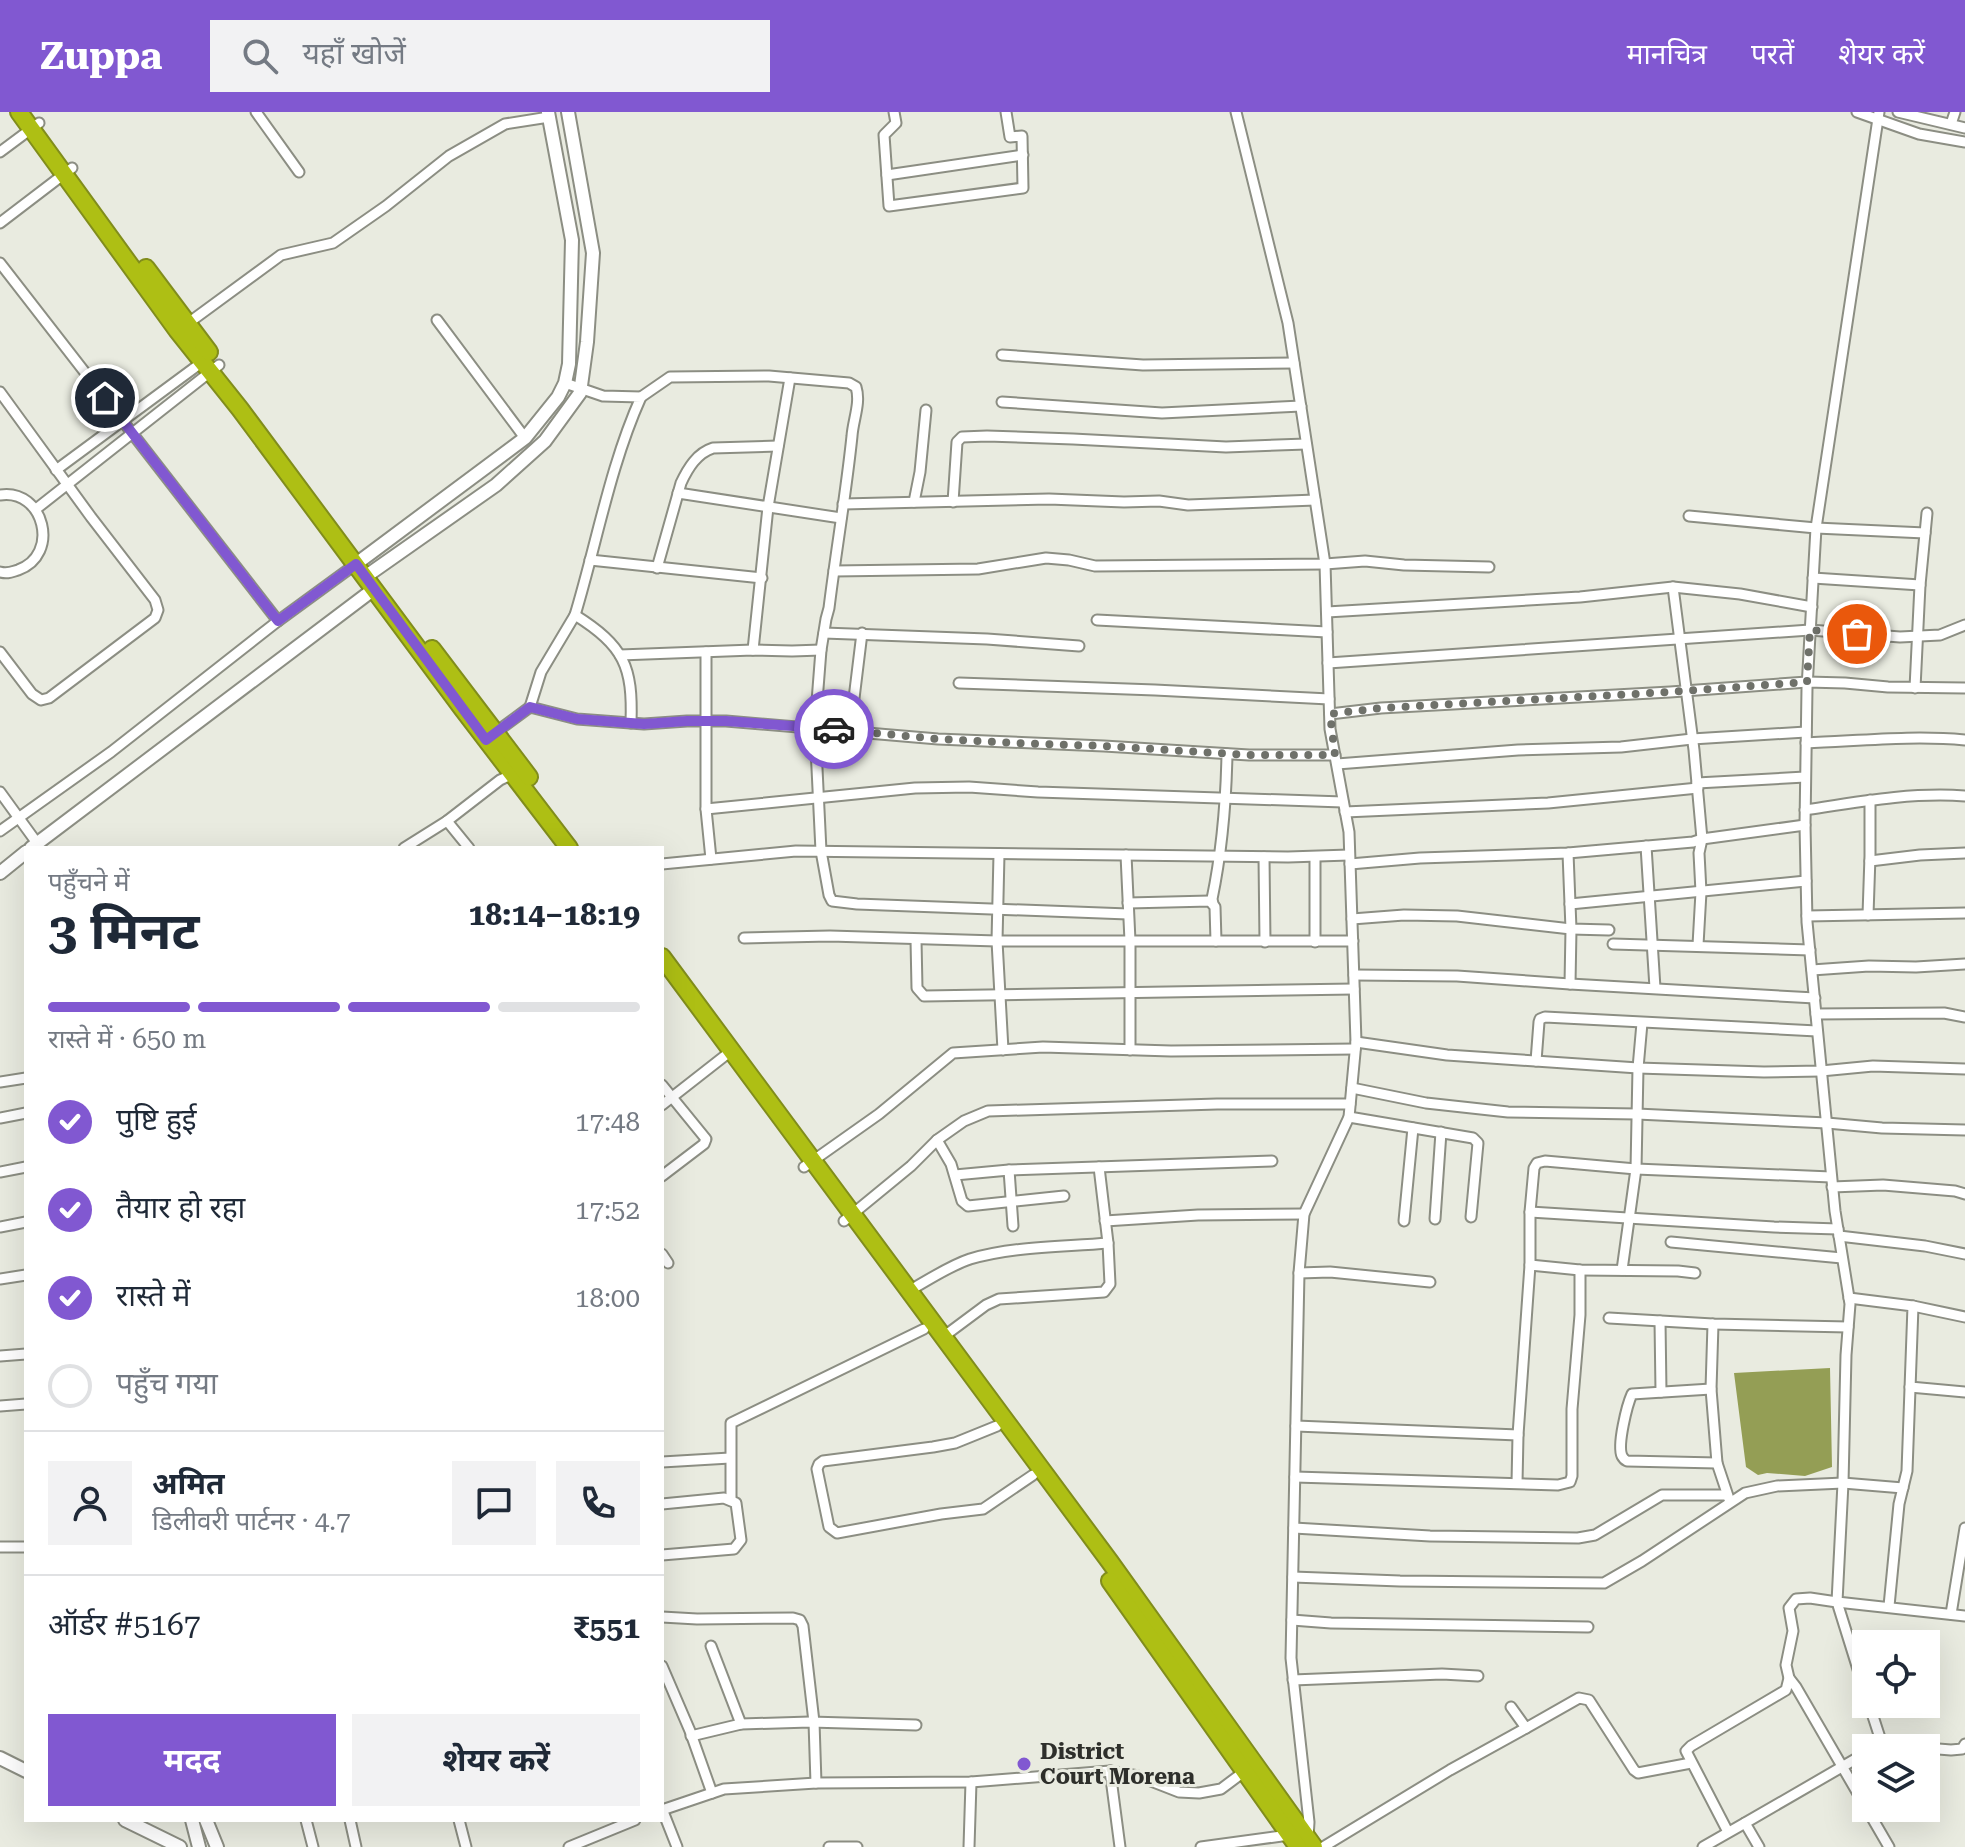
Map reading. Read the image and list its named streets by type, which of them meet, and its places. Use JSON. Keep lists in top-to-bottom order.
{
  "places": ["District Court Morena"],
  "page": {
    "header": "Zuppa",
    "search": "यहाँ खोजें",
    "nav": ["मानचित्र", "परतें", "शेयर करें"],
    "heading": ["3 मिनट", "पहुँचने में", "18:14–18:19"],
    "panel": [
      "अमित",
      "डिलीवरी पार्टनर · 4.7",
      "ऑर्डर #5167",
      "₹551"
    ],
    "bar": "रास्ते में · 650 m",
    "list": [
      ["पुष्टि हुई", "17:48"],
      ["तैयार हो रहा", "17:52"],
      ["रास्ते में", "18:00"],
      "पहुँच गया"
    ],
    "buttons": ["मदद", "शेयर करें"]
  }
}
